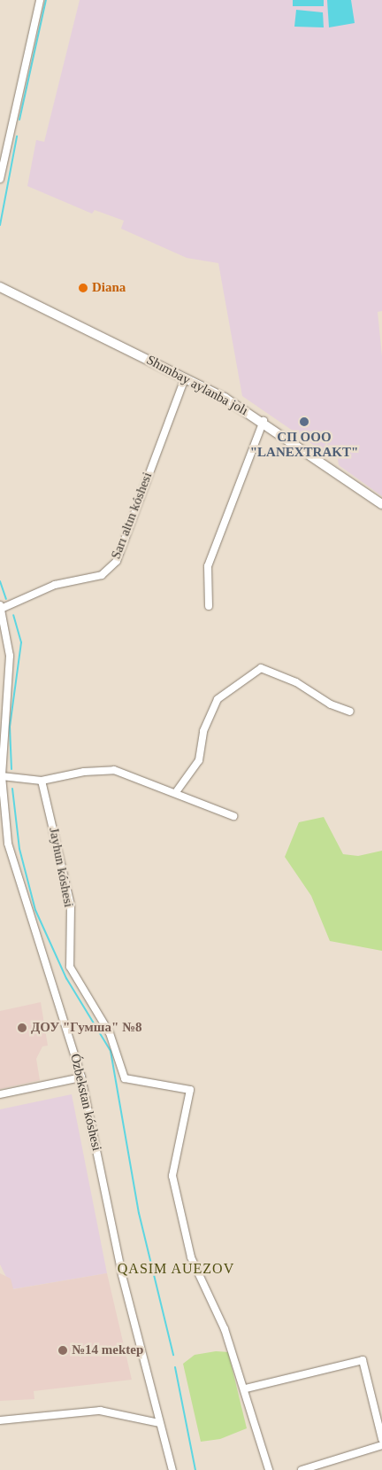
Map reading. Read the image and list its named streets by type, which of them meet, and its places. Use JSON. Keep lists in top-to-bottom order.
{
  "streets": {
    "main road": ["Shımbay aylanba jolı"],
    "street": ["Sarı altın kóshesi", "Jayhun kóshesi", "Ózbekstan kóshesi"]
  },
  "crossings": [
    ["Shımbay aylanba jolı", "Sarı altın kóshesi"],
    ["Sarı altın kóshesi", "Ózbekstan kóshesi"]
  ],
  "districts": ["QASIM AUEZOV"],
  "places": [
    "Diana",
    "СП ООО \"LANEXTRAKT\"",
    "ДОУ \"Гумша\" №8",
    "№14 mektep"
  ]
}
